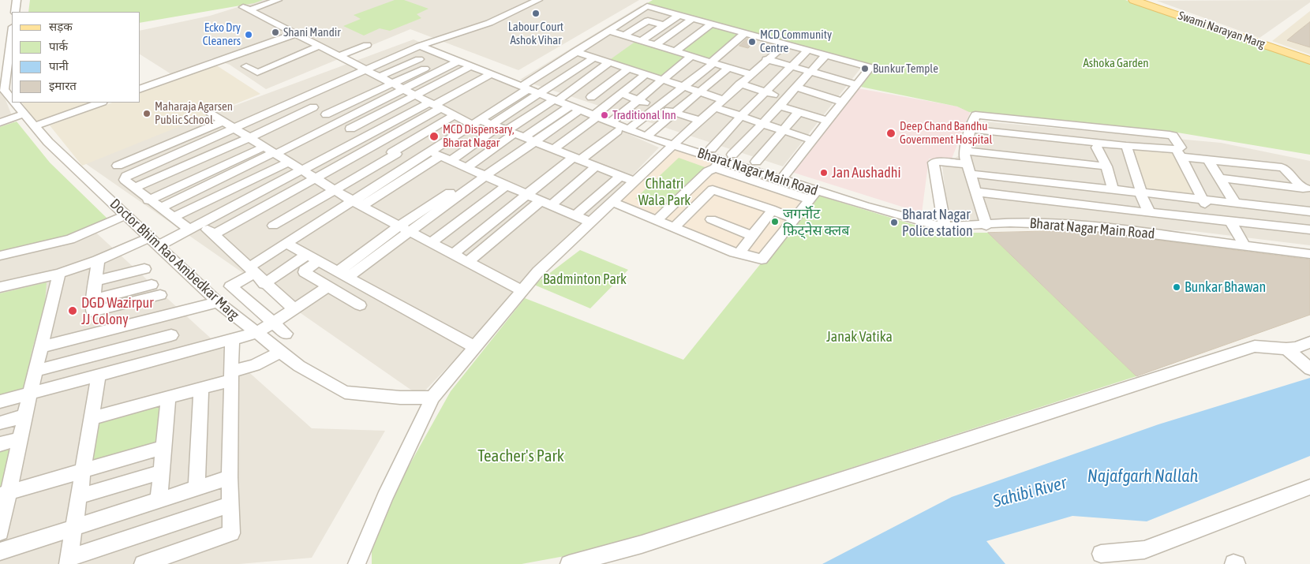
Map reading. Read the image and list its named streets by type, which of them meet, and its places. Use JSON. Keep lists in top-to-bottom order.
{
  "streets": {
    "main road": ["Swami Narayan Marg"],
    "street": ["Bharat Nagar Main Road", "Doctor Bhim Rao Ambedkar Marg"]
  },
  "water": ["Najafgarh Nallah", "Sahibi River"],
  "parks": [
    "Ashoka Garden",
    "Chhatri Wala Park",
    "Badminton Park",
    "Janak Vatika",
    "Teacher's Park"
  ],
  "places": [
    "Labour Court Ashok Vihar",
    "Shani Mandir",
    "Ecko Dry Cleaners",
    "MCD Community Centre",
    "Bunkur Temple",
    "Maharaja Agarsen Public School",
    "Traditional Inn",
    "Deep Chand Bandhu Government Hospital",
    "MCD Dispensary, Bharat Nagar",
    "Jan Aushadhi",
    "जगर्नॉट फ़िट्नेस क्लब",
    "Bharat Nagar Police station",
    "Bunkar Bhawan",
    "DGD Wazirpur JJ Colony"
  ],
  "legend": [
    "सड़क",
    "पार्क",
    "पानी",
    "इमारत"
  ]
}
